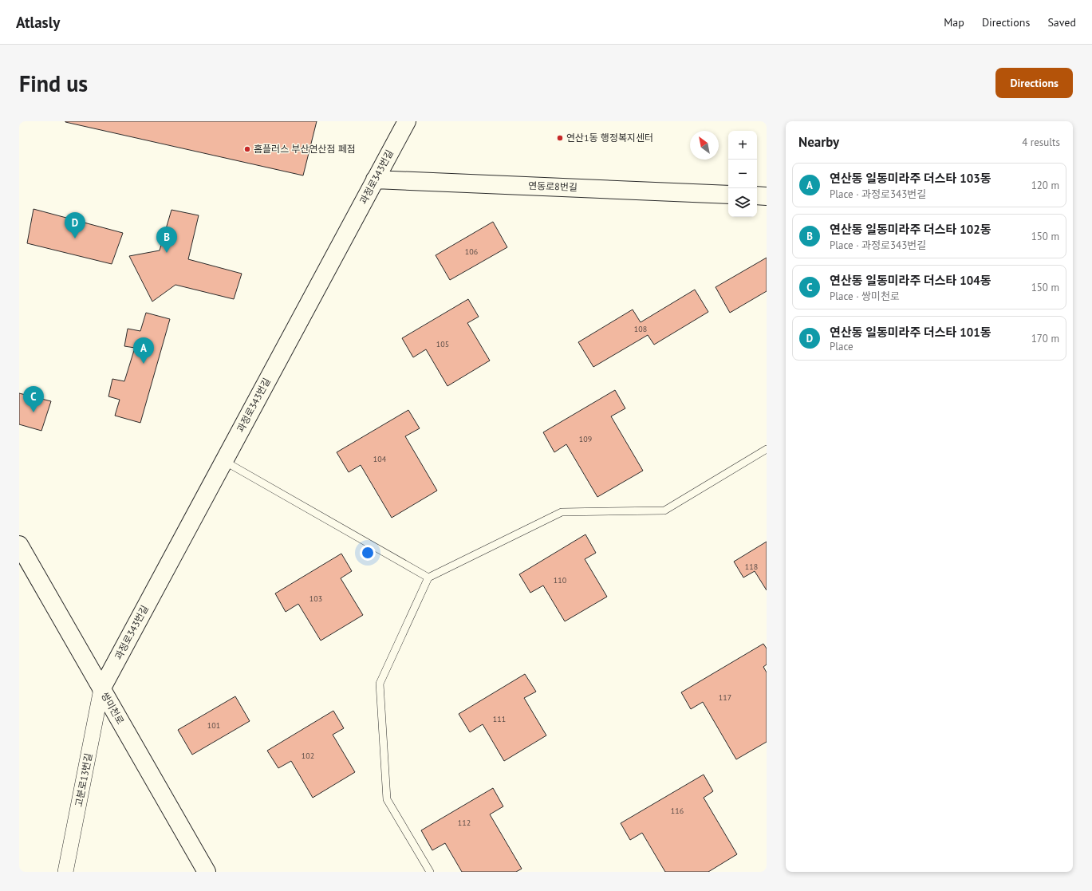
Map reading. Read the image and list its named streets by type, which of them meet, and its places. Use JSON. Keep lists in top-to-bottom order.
{
  "streets": {
    "street": [
      "과정로343번길",
      "연동로8번길",
      "쌍미천로",
      "고분로13번길"
    ]
  },
  "crossings": [
    ["과정로343번길", "연동로8번길"],
    ["과정로343번길", "쌍미천로"],
    ["과정로343번길", "고분로13번길"],
    ["쌍미천로", "고분로13번길"]
  ],
  "places": ["연산1동 행정복지센터", "홈플러스 부산연산점 페점"],
  "house_numbers": [
    "106",
    "108",
    "105",
    "109",
    "104",
    "118",
    "110",
    "103",
    "117",
    "111",
    "101",
    "102",
    "116",
    "112"
  ],
  "north": "top left",
  "page": {
    "header": "Atlasly",
    "nav": ["Map", "Directions", "Saved"],
    "buttons": "Directions",
    "title": "Find us",
    "heading": ["Nearby", "4 results"],
    "map_buttons": ["+", "−"],
    "list": [
      {
        "mark": "A",
        "name": "연산동 일동미라주 더스타 103동",
        "note": "Place · 과정로343번길",
        "value": "120 m"
      },
      {
        "mark": "B",
        "name": "연산동 일동미라주 더스타 102동",
        "note": "Place · 과정로343번길",
        "value": "150 m"
      },
      {
        "mark": "C",
        "name": "연산동 일동미라주 더스타 104동",
        "note": "Place · 쌍미천로",
        "value": "150 m"
      },
      {
        "mark": "D",
        "name": "연산동 일동미라주 더스타 101동",
        "note": "Place",
        "value": "170 m"
      }
    ],
    "pins": [
      "D",
      "B",
      "A",
      "C"
    ]
  }
}
